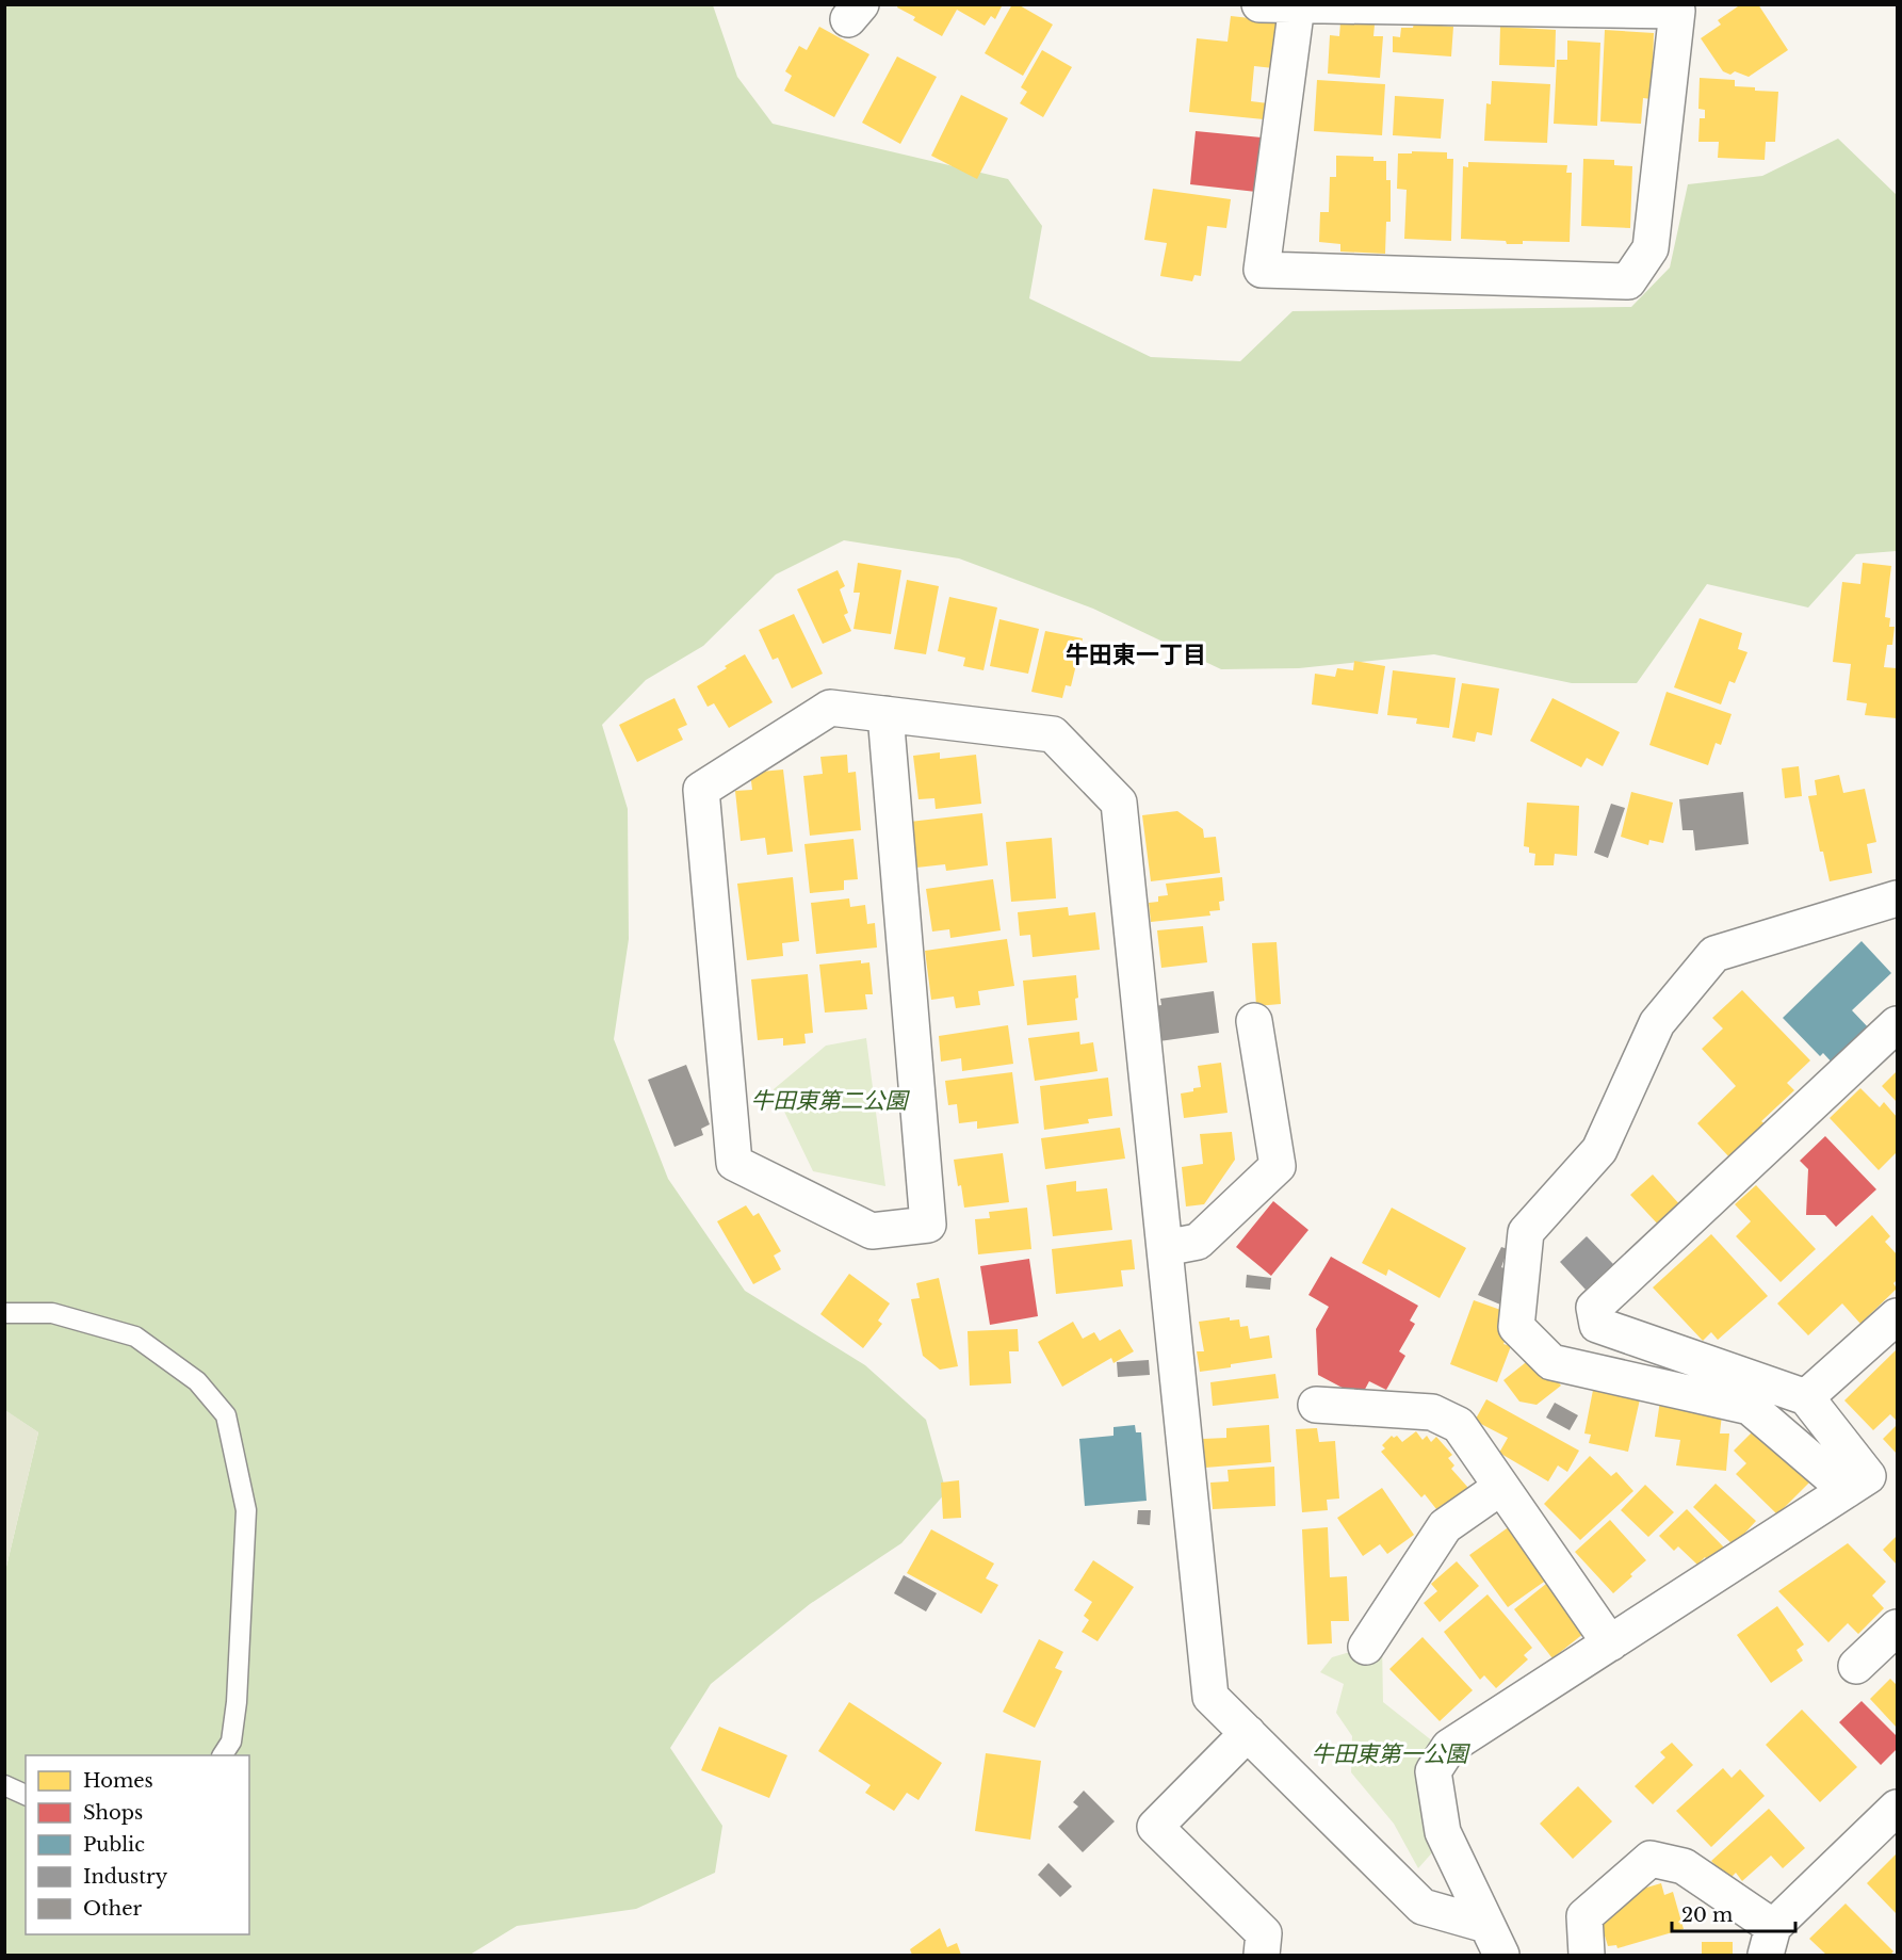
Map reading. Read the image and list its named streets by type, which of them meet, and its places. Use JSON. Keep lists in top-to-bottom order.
{
  "districts": ["牛田東一丁目"],
  "parks": ["牛田東第二公園", "牛田東第一公園"],
  "legend": [
    "Homes",
    "Shops",
    "Public",
    "Industry",
    "Other"
  ],
  "scale_bar": "20 m"
}
